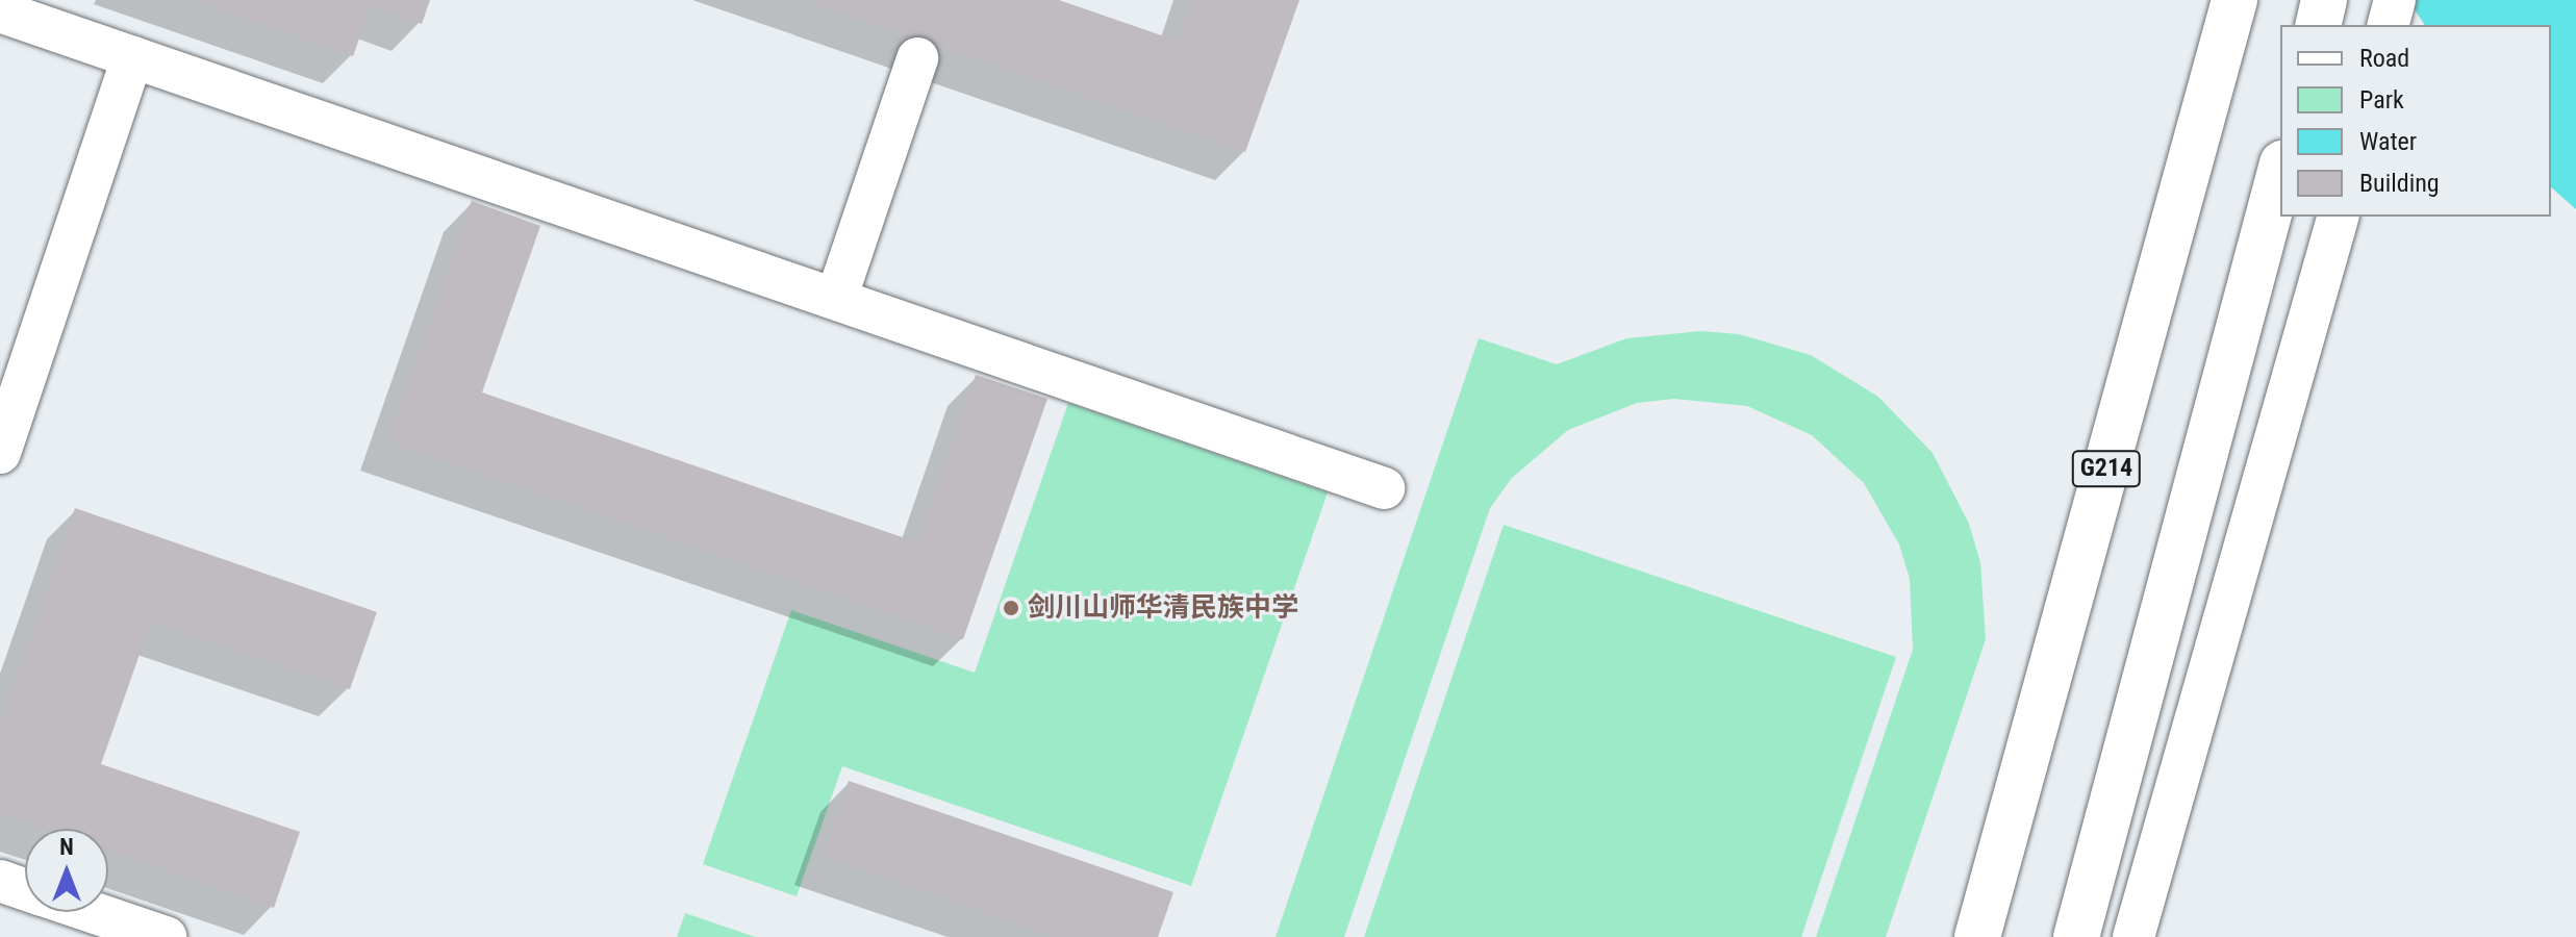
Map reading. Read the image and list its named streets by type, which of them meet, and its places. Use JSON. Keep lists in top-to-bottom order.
{
  "streets": {
    "highway": ["G214"]
  },
  "places": ["剑川山师华清民族中学"],
  "legend": [
    "Road",
    "Park",
    "Water",
    "Building"
  ],
  "north": "top"
}
